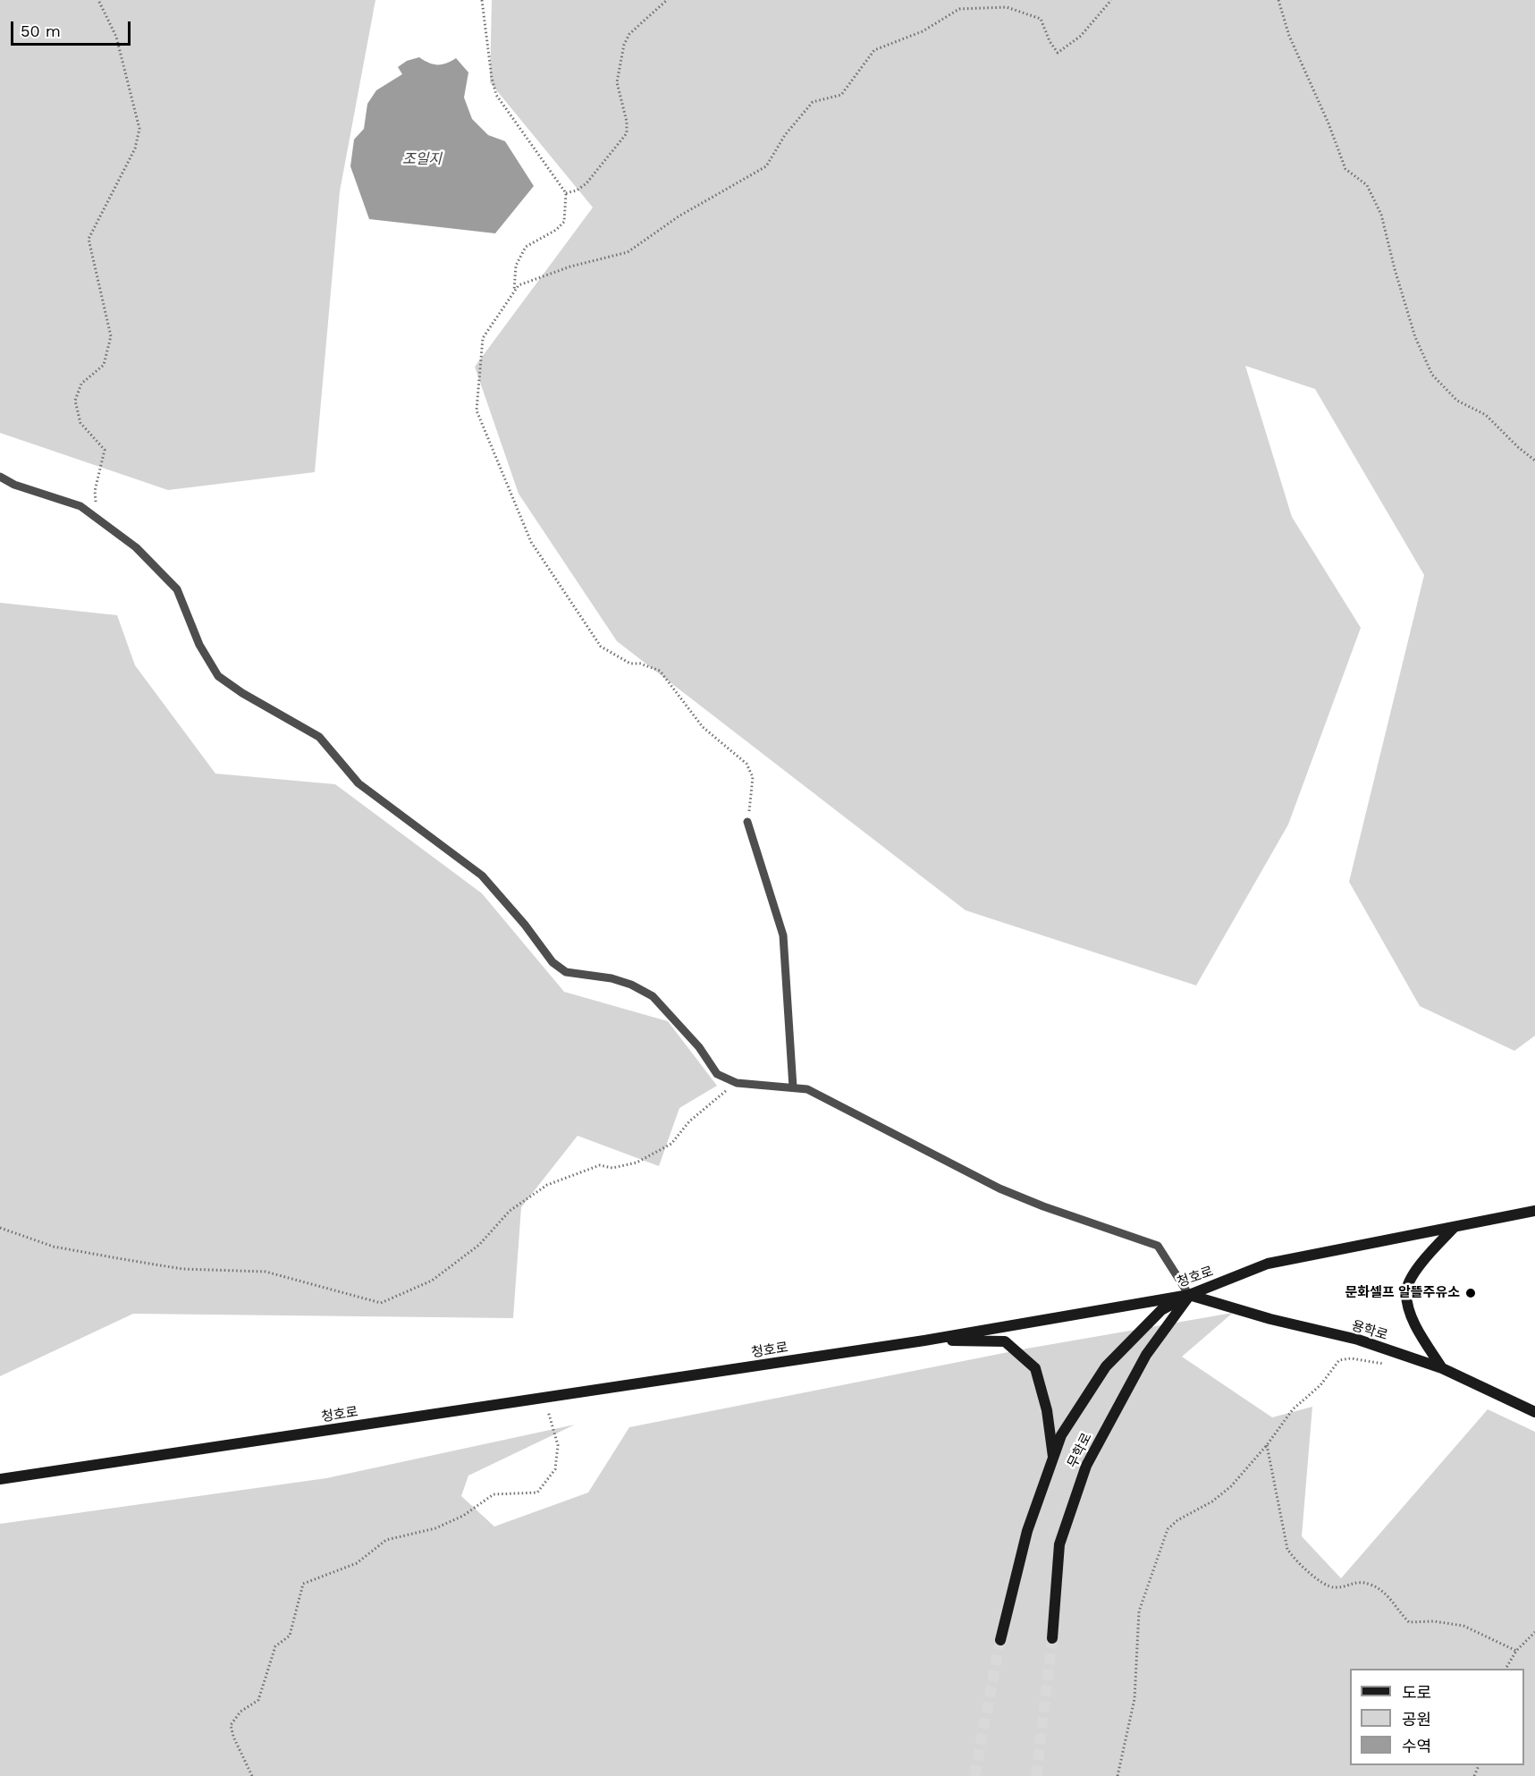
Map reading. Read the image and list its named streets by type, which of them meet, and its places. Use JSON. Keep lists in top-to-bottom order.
{
  "streets": {
    "main road": ["청호로", "용학로", "무학로"]
  },
  "crossings": [
    ["청호로", "용학로"],
    ["청호로", "무학로"],
    ["용학로", "무학로"]
  ],
  "water": ["조일지"],
  "places": ["문화셀프 알뜰주유소"],
  "legend": ["도로", "공원", "수역"],
  "scale_bar": "50 m"
}
